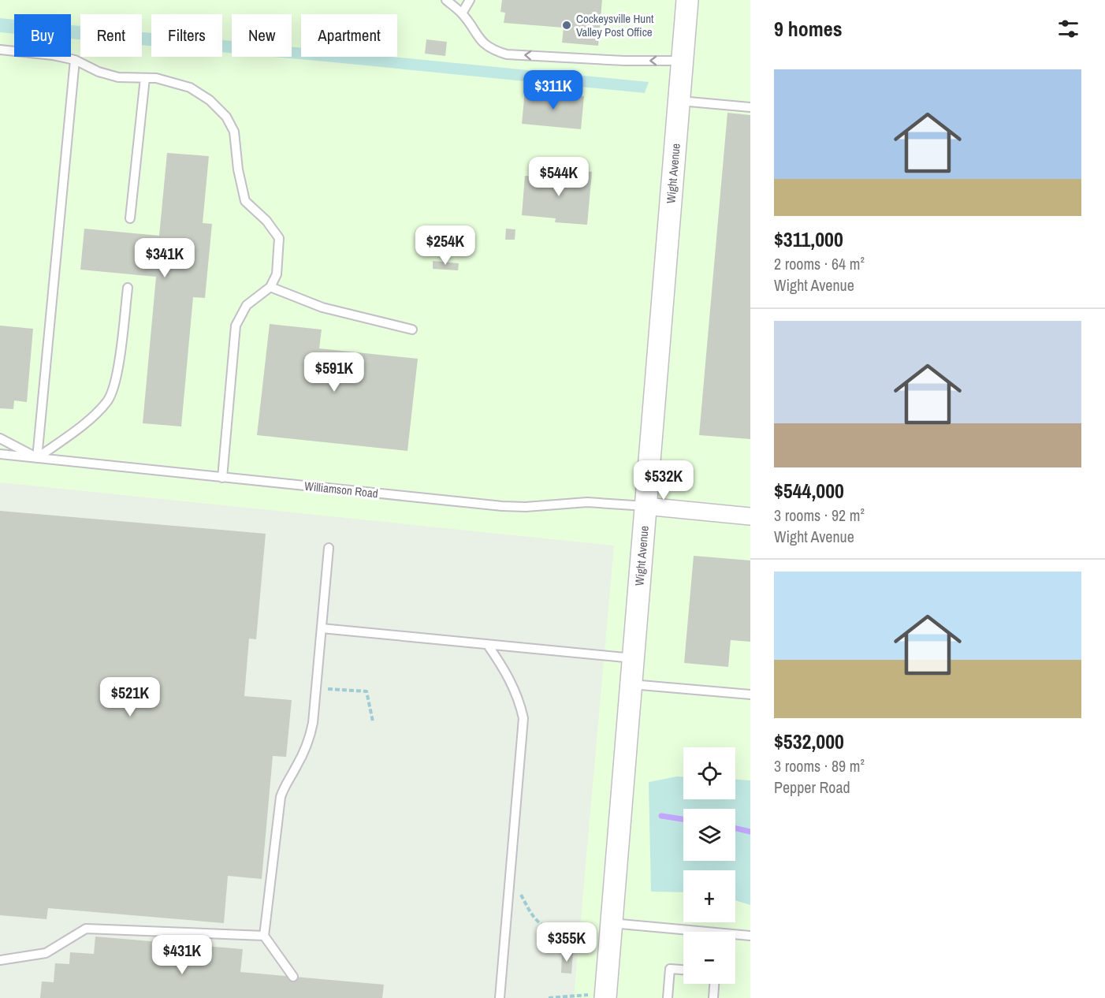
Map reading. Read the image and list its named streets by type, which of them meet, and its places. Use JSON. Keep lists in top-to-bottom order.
{
  "streets": {
    "street": ["Wight Avenue"],
    "lane": ["Williamson Road"]
  },
  "crossings": [
    ["Wight Avenue", "Williamson Road"]
  ],
  "places": ["Cockeysville Hunt Valley Post Office"],
  "page": {
    "heading": "9 homes",
    "chip": [
      "Buy",
      "Rent",
      "Filters",
      "New",
      "Apartment"
    ],
    "list": [
      {
        "name": "$311,000",
        "note": "2 rooms · 64 m² · Wight Avenue"
      },
      {
        "name": "$544,000",
        "note": "3 rooms · 92 m² · Wight Avenue"
      },
      {
        "name": "$532,000",
        "note": "3 rooms · 89 m² · Pepper Road"
      }
    ],
    "price": [
      "$311K",
      "$544K",
      "$254K",
      "$341K",
      "$591K",
      "$532K",
      "$521K",
      "$355K",
      "$431K"
    ],
    "map_buttons": ["+", "−"]
  }
}
